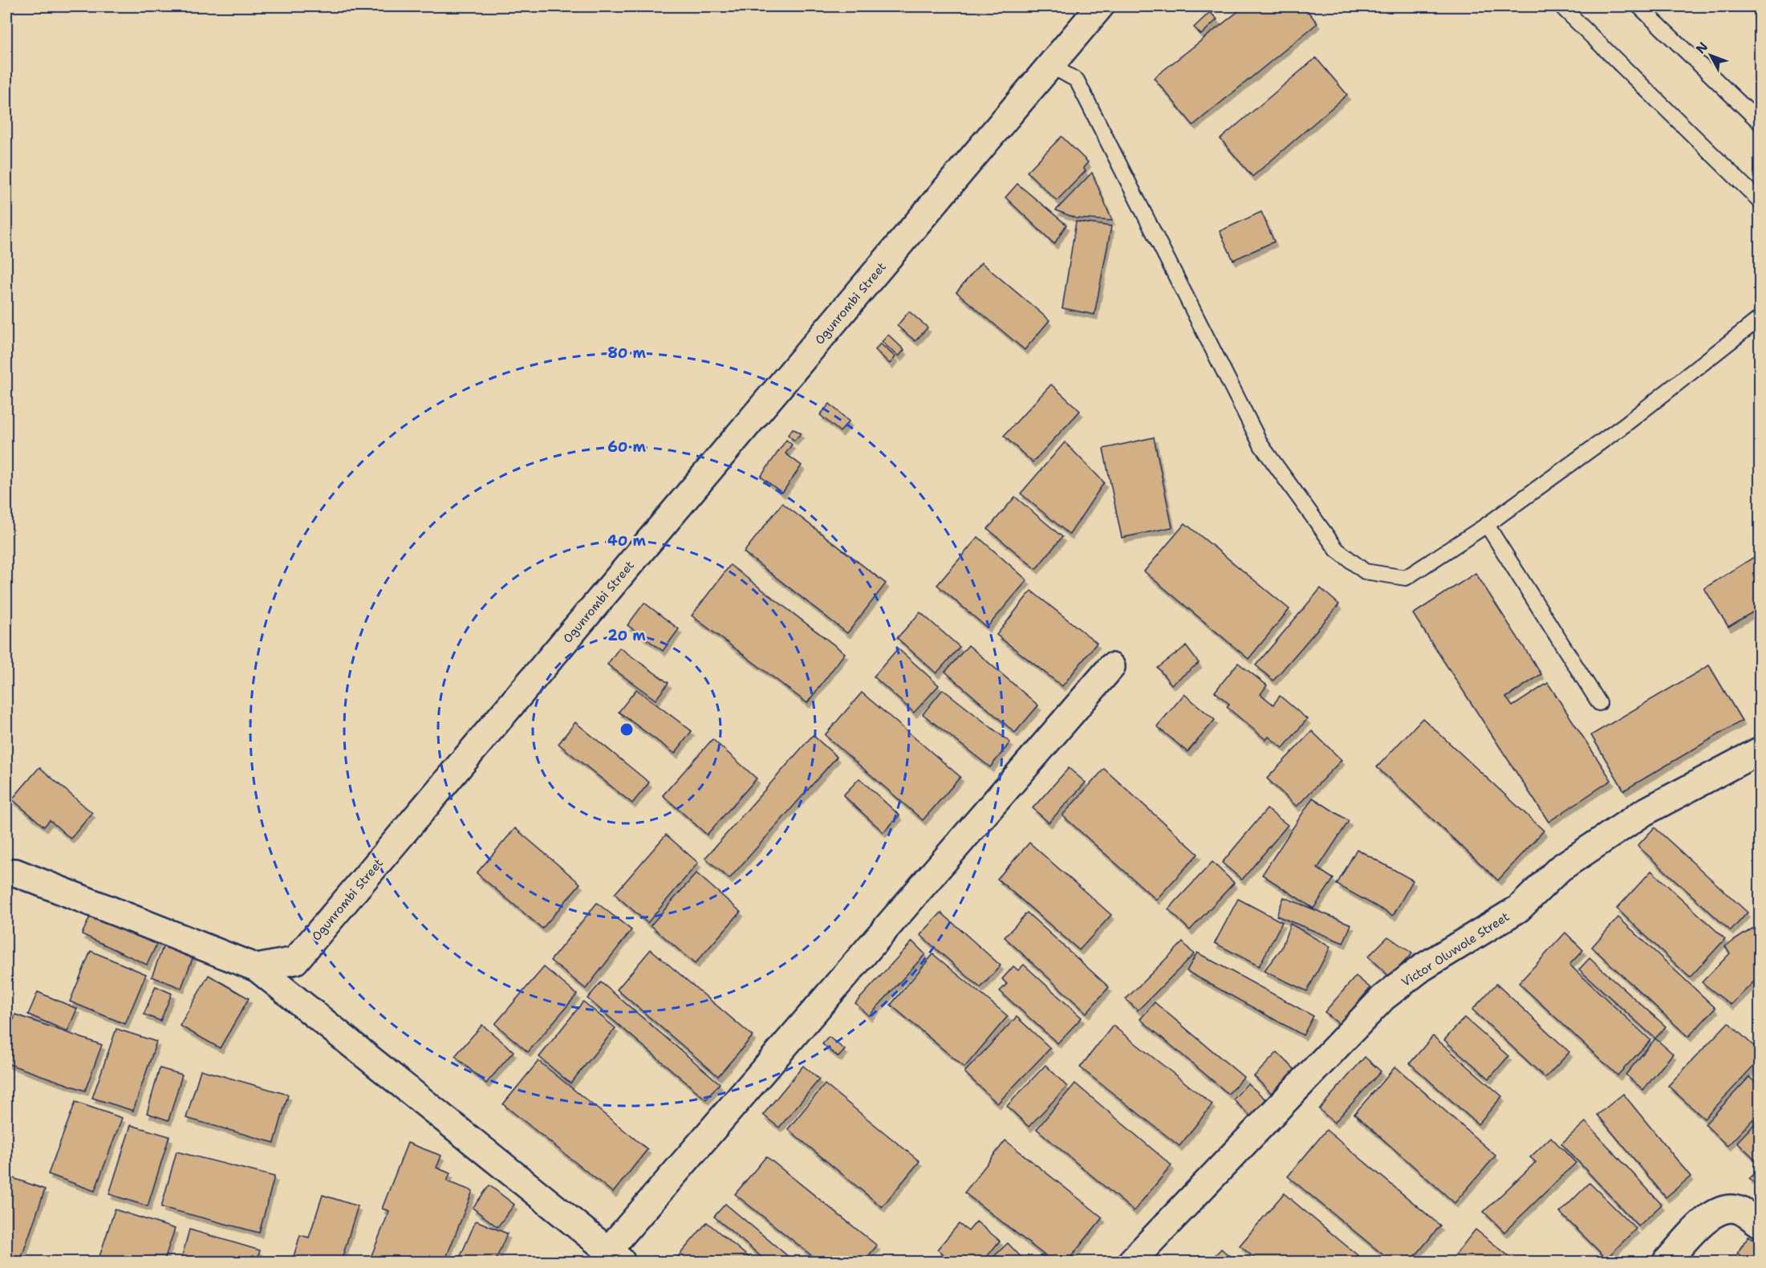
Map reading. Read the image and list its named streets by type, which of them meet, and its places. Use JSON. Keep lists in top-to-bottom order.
{
  "streets": {
    "street": ["Ogunrombi Street", "Victor Oluwole Street"]
  },
  "north": "top left",
  "rings": [
    "80 m",
    "60 m",
    "40 m",
    "20 m"
  ]
}
